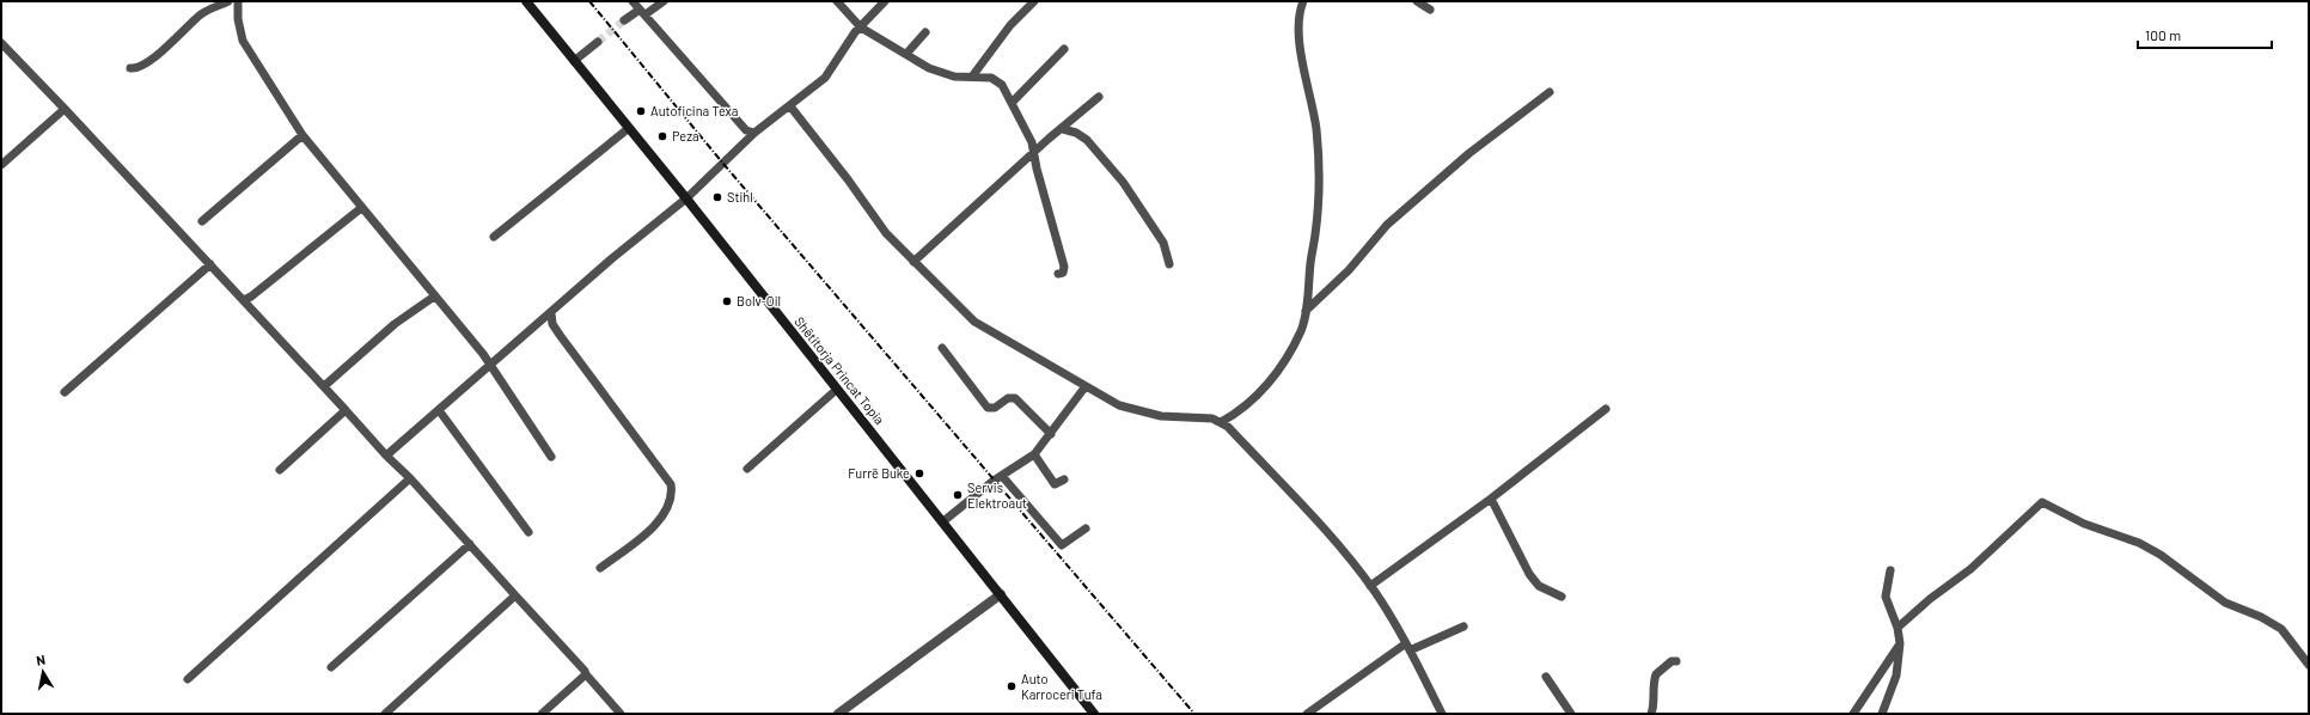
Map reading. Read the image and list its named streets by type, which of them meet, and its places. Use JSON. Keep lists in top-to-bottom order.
{
  "streets": {
    "main road": ["Shëtitorja Princat Topia"]
  },
  "places": [
    "Autoficina Texa",
    "Peza",
    "Stihl",
    "Bolv-Oil",
    "Furrë Buke",
    "Servis Elektroaut",
    "Auto Karroceri Tufa"
  ],
  "scale_bar": "100 m",
  "north": "top"
}
